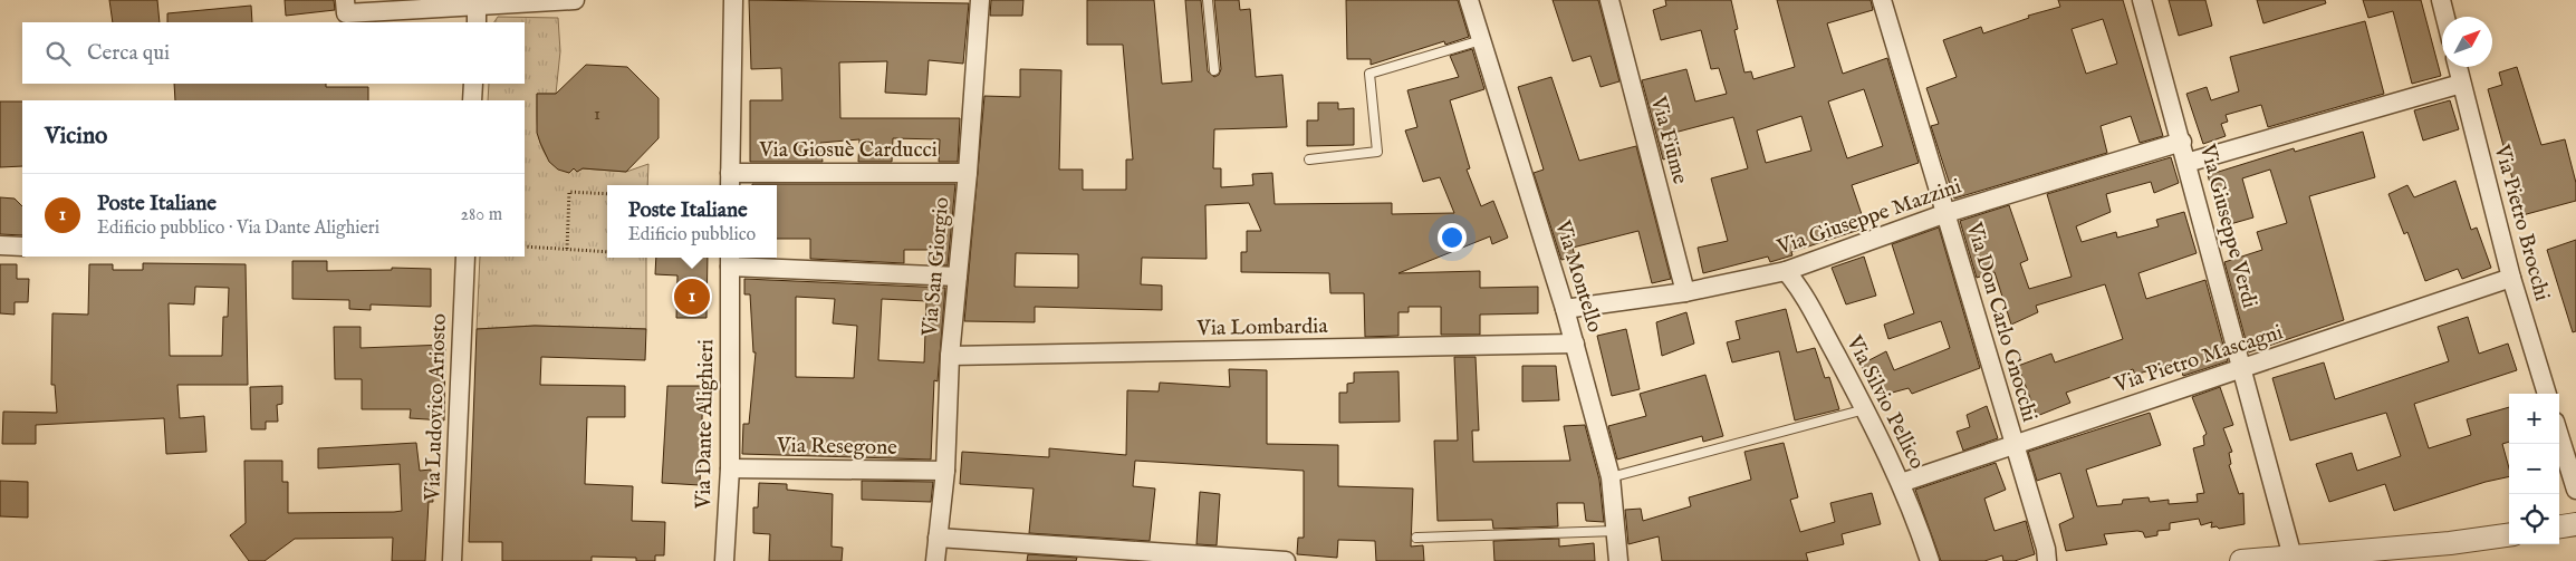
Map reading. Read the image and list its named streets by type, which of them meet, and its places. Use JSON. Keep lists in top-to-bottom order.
{
  "streets": {
    "street": [
      "Via Fiume",
      "Via Giosuè Carducci",
      "Via Giuseppe Mazzini",
      "Via Pietro Brocchi",
      "Via Giuseppe Verdi",
      "Via San Giorgio",
      "Via Montello",
      "Via Don Carlo Gnocchi",
      "Via Lombardia",
      "Via Pietro Mascagni",
      "Via Silvio Pellico",
      "Via Ludovico Ariosto",
      "Via Dante Alighieri",
      "Via Resegone"
    ]
  },
  "crossings": [
    ["Via Fiume", "Via Giuseppe Mazzini"],
    ["Via Giosuè Carducci", "Via San Giorgio"],
    ["Via Giuseppe Mazzini", "Via Giuseppe Verdi"],
    ["Via Giuseppe Mazzini", "Via Montello"],
    ["Via Giuseppe Mazzini", "Via Don Carlo Gnocchi"],
    ["Via Giuseppe Mazzini", "Via Silvio Pellico"],
    ["Via Pietro Brocchi", "Via Pietro Mascagni"],
    ["Via Giuseppe Verdi", "Via Pietro Mascagni"],
    ["Via San Giorgio", "Via Lombardia"],
    ["Via San Giorgio", "Via Resegone"],
    ["Via Montello", "Via Lombardia"],
    ["Via Don Carlo Gnocchi", "Via Pietro Mascagni"],
    ["Via Pietro Mascagni", "Via Silvio Pellico"],
    ["Via Dante Alighieri", "Via Resegone"]
  ],
  "house_numbers": ["1"],
  "north": "top right",
  "page": {
    "search": "Cerca qui",
    "heading": "Vicino",
    "list": [
      {
        "mark": "1",
        "name": "Poste Italiane",
        "note": "Edificio pubblico · Via Dante Alighieri",
        "value": "280 m"
      }
    ],
    "popup": ["Poste Italiane", "Edificio pubblico"],
    "pins": "1",
    "map_buttons": ["+", "−"]
  }
}
